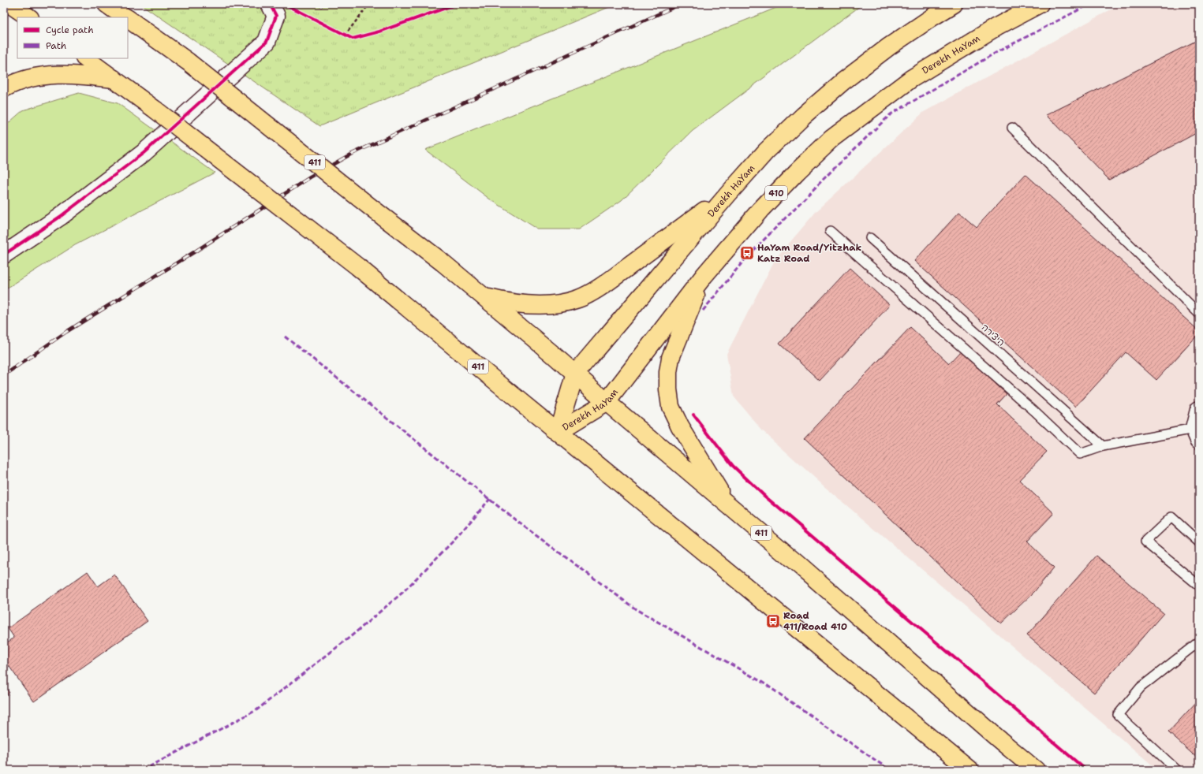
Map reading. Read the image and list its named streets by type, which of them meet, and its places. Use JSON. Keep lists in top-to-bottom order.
{
  "streets": {
    "main road": ["Derekh HaYam", "411", "410"],
    "lane": ["היצירה"]
  },
  "crossings": [
    ["Derekh HaYam", "411"]
  ],
  "places": {
    "bus stop": ["HaYam Road/Yitzhak Katz Road", "Road 411/Road 410"]
  },
  "legend": ["Cycle path", "Path"]
}
